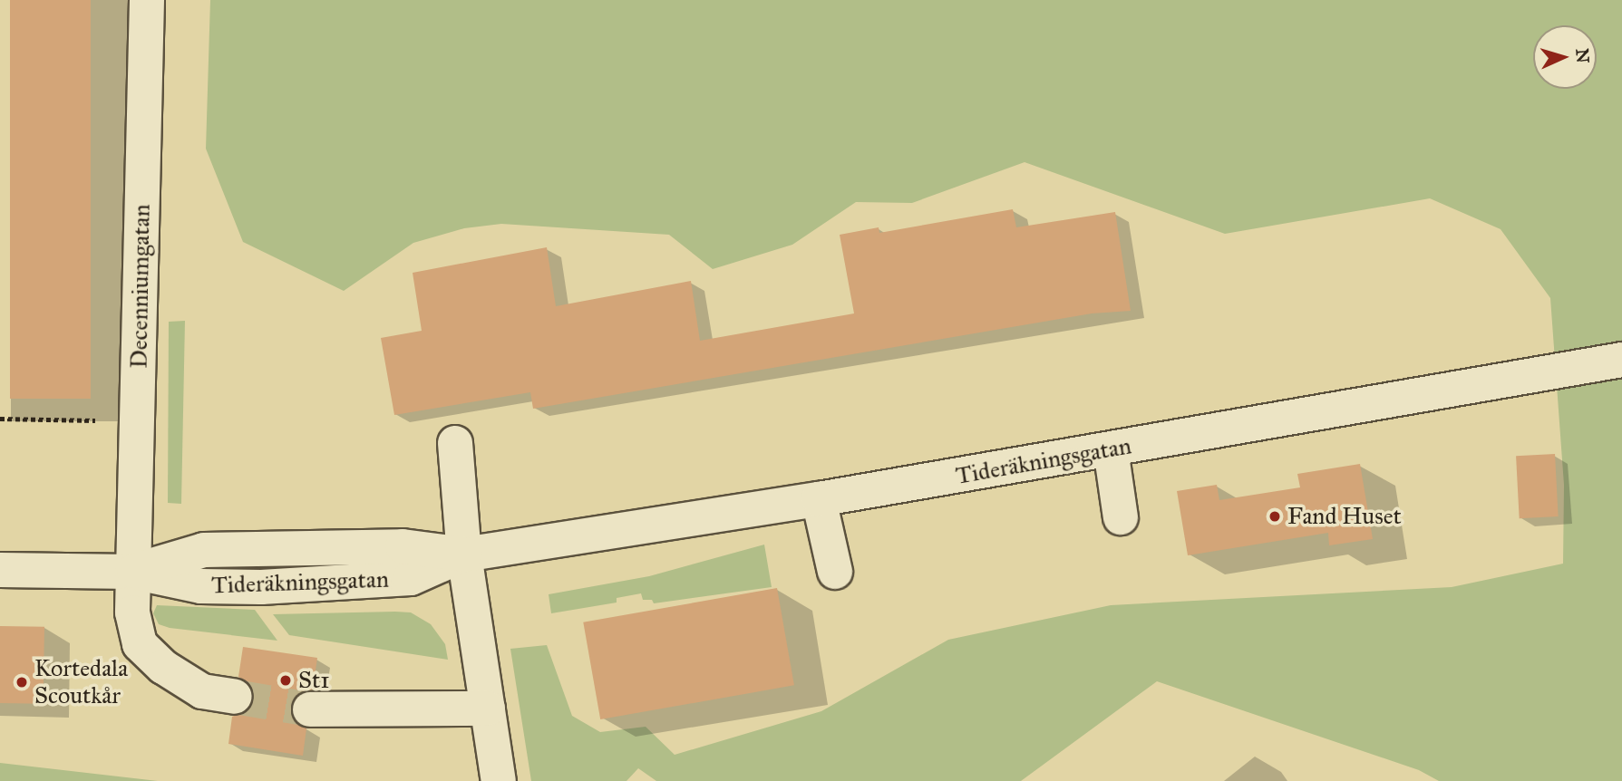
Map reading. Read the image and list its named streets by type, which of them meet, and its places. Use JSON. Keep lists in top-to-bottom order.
{
  "streets": {
    "street": ["Decenniumgatan", "Tideräkningsgatan"]
  },
  "crossings": [
    ["Decenniumgatan", "Tideräkningsgatan"]
  ],
  "places": ["Fand Huset", "St1", "Kortedala Scoutkår"],
  "north": "right"
}
